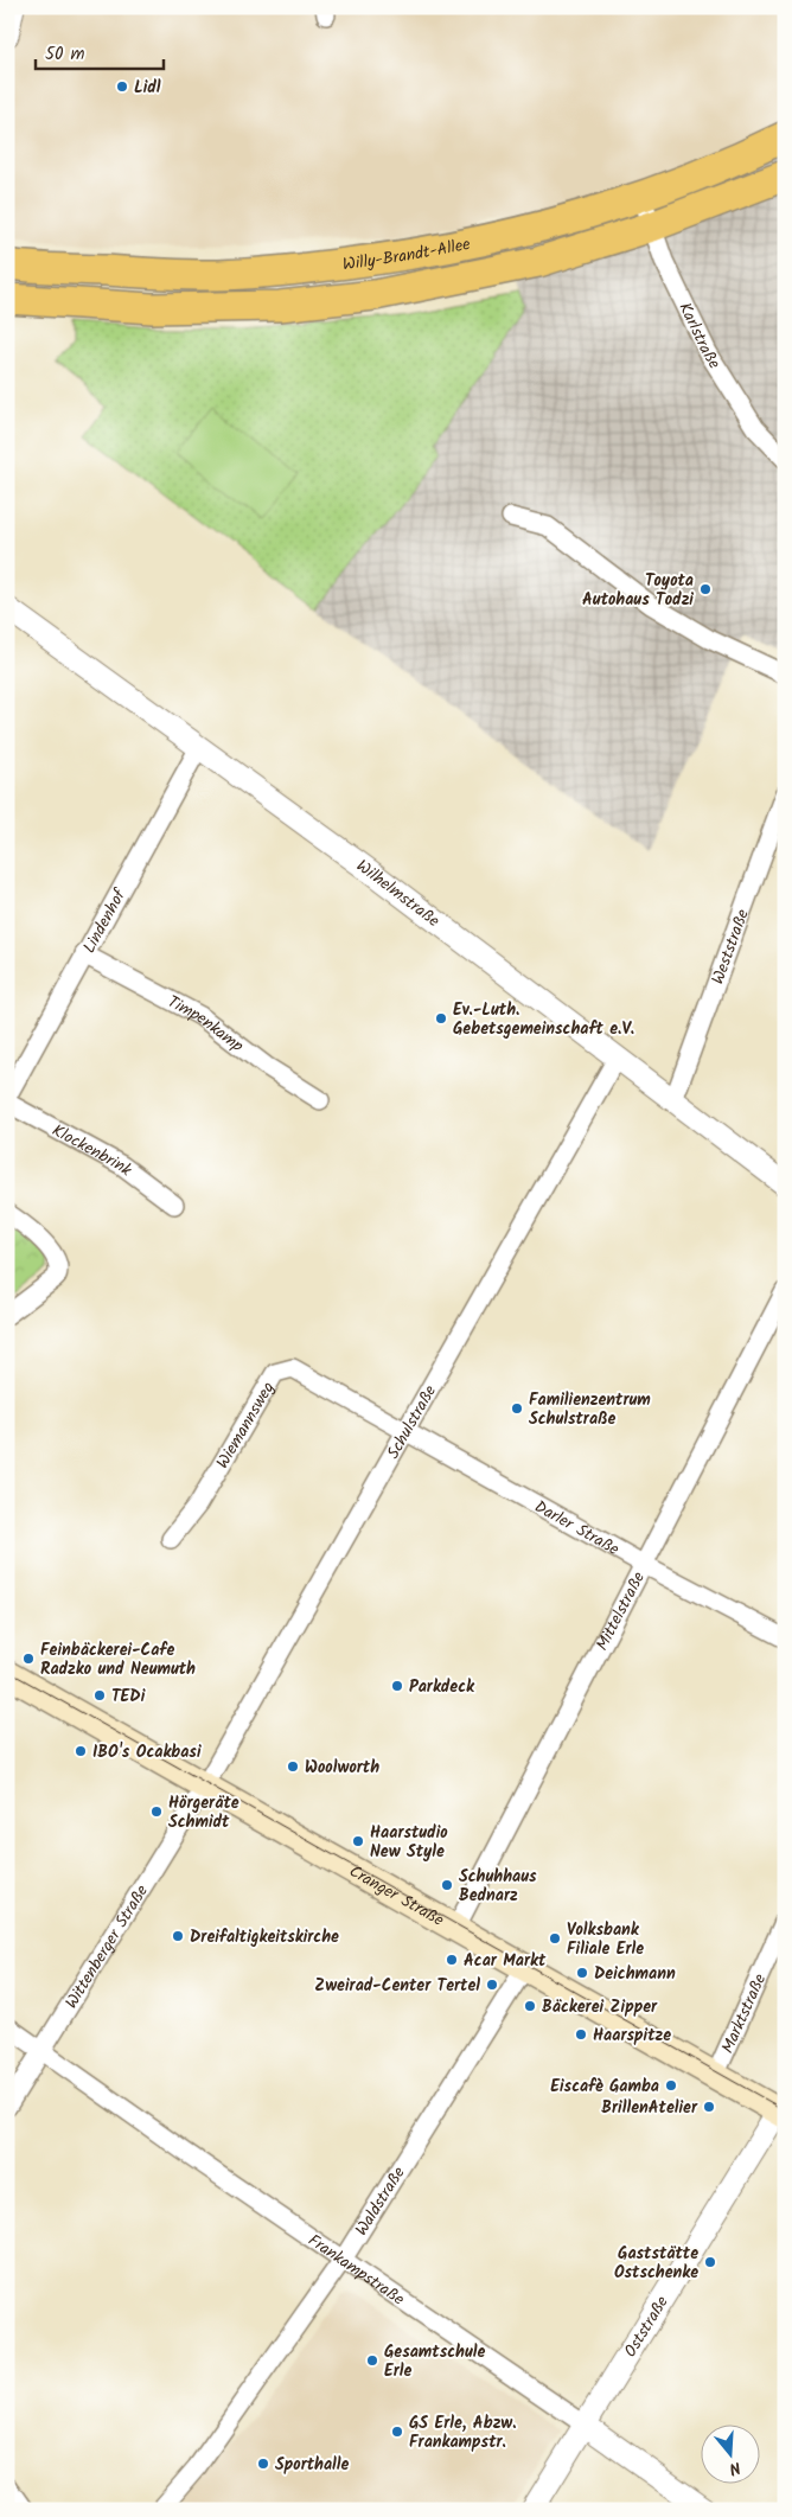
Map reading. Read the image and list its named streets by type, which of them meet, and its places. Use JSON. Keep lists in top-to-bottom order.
{
  "streets": {
    "main road": ["Willy-Brandt-Allee", "Cranger Straße"],
    "street": [
      "Karlstraße",
      "Wilhelmstraße",
      "Lindenhof",
      "Weststraße",
      "Timpenkamp",
      "Klockenbrink",
      "Schulstraße",
      "Wiemannsweg",
      "Darler Straße",
      "Mittelstraße",
      "Wittenberger Straße",
      "Marktstraße",
      "Waldstraße",
      "Frankampstraße",
      "Oststraße"
    ]
  },
  "crossings": [
    ["Willy-Brandt-Allee", "Karlstraße"],
    ["Wilhelmstraße", "Lindenhof"],
    ["Wilhelmstraße", "Weststraße"],
    ["Wilhelmstraße", "Schulstraße"],
    ["Lindenhof", "Timpenkamp"],
    ["Schulstraße", "Wiemannsweg"],
    ["Schulstraße", "Darler Straße"],
    ["Schulstraße", "Cranger Straße"],
    ["Schulstraße", "Wittenberger Straße"],
    ["Wiemannsweg", "Darler Straße"],
    ["Darler Straße", "Mittelstraße"],
    ["Mittelstraße", "Cranger Straße"],
    ["Cranger Straße", "Wittenberger Straße"],
    ["Cranger Straße", "Marktstraße"],
    ["Cranger Straße", "Waldstraße"],
    ["Cranger Straße", "Oststraße"],
    ["Wittenberger Straße", "Frankampstraße"],
    ["Waldstraße", "Frankampstraße"],
    ["Frankampstraße", "Oststraße"]
  ],
  "places": [
    "Lidl",
    "Toyota Autohaus Todzi",
    "Ev.-Luth. Gebetsgemeinschaft e.V.",
    "Familienzentrum Schulstraße",
    "Feinbäckerei-Cafe Radzko und Neumuth",
    "Parkdeck",
    "TEDi",
    "IBO's Ocakbasi",
    "Woolworth",
    "Hörgeräte Schmidt",
    "Haarstudio New Style",
    "Schuhhaus Bednarz",
    "Dreifaltigkeitskirche",
    "Volksbank Filiale Erle",
    "Acar Markt",
    "Deichmann",
    "Zweirad-Center Tertel",
    "Bäckerei Zipper",
    "Haarspitze",
    "Eiscafè Gamba",
    "BrillenAtelier",
    "Gaststätte Ostschenke",
    "Gesamtschule Erle",
    "GS Erle, Abzw. Frankampstr.",
    "Sporthalle"
  ],
  "scale_bar": "50 m",
  "north": "bottom"
}
